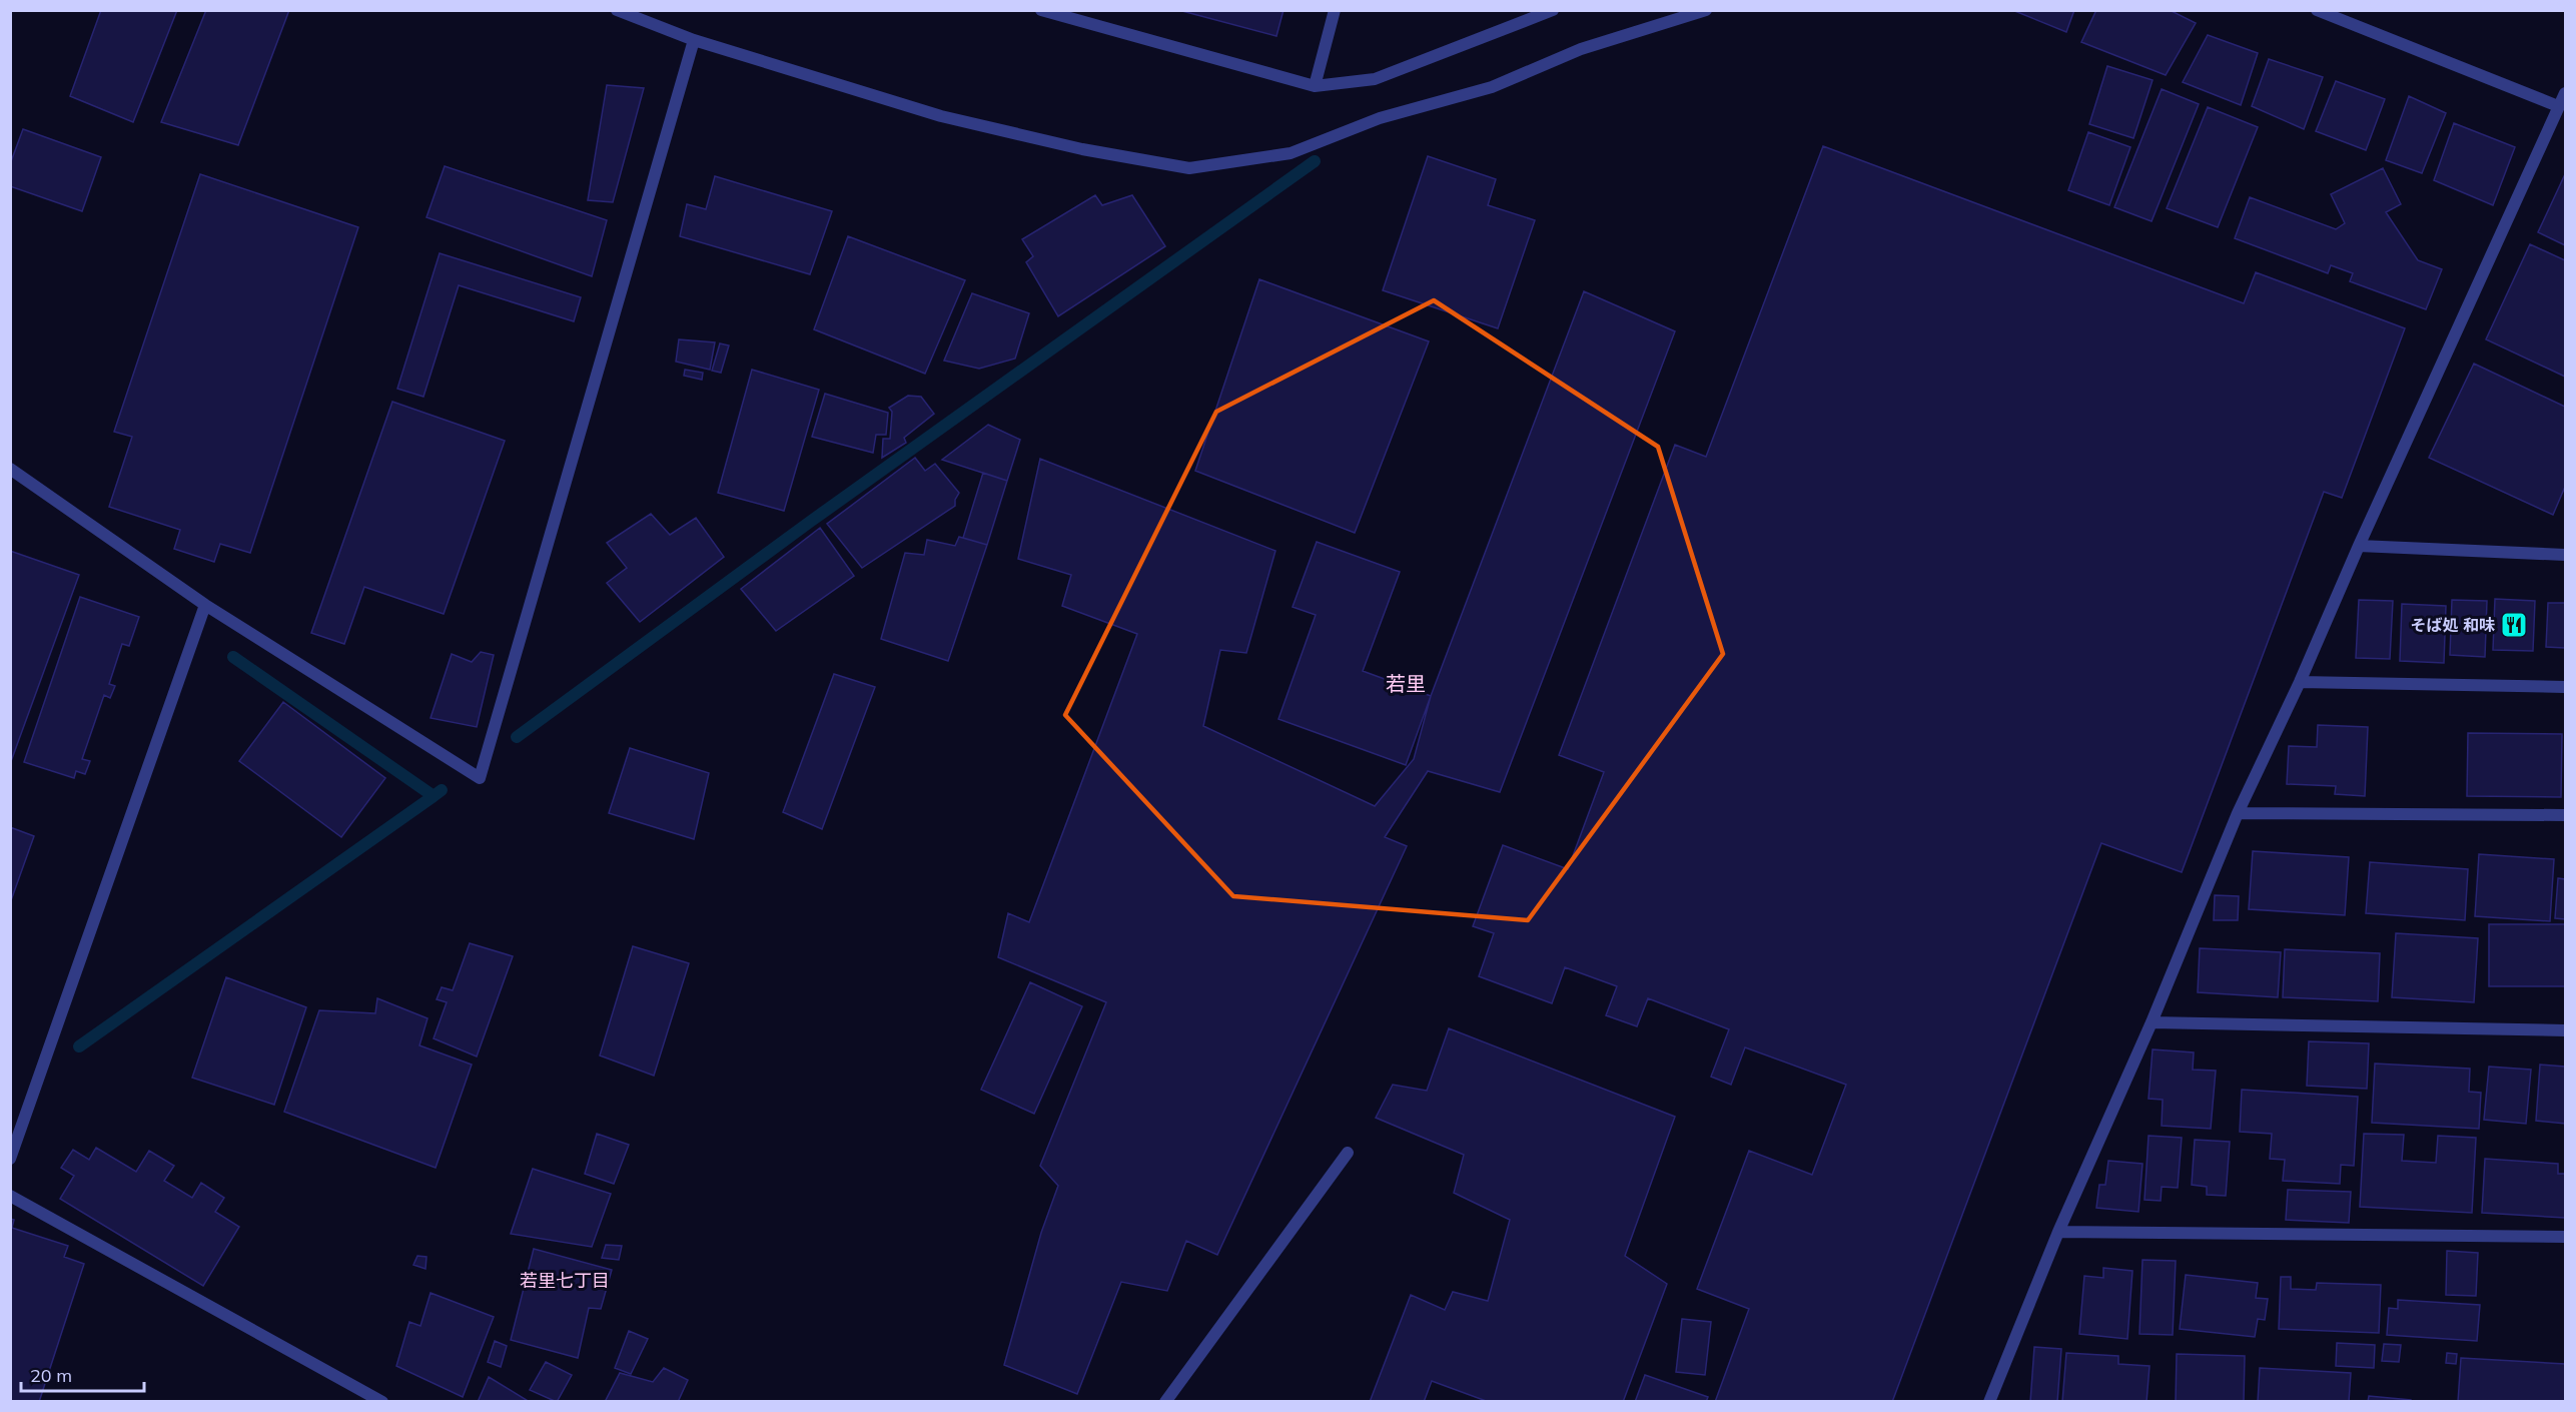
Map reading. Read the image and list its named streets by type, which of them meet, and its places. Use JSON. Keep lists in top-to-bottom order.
{
  "districts": ["若里", "若里七丁目"],
  "places": {
    "restaurant": ["そば処 和味"]
  },
  "scale_bar": "20 m"
}
